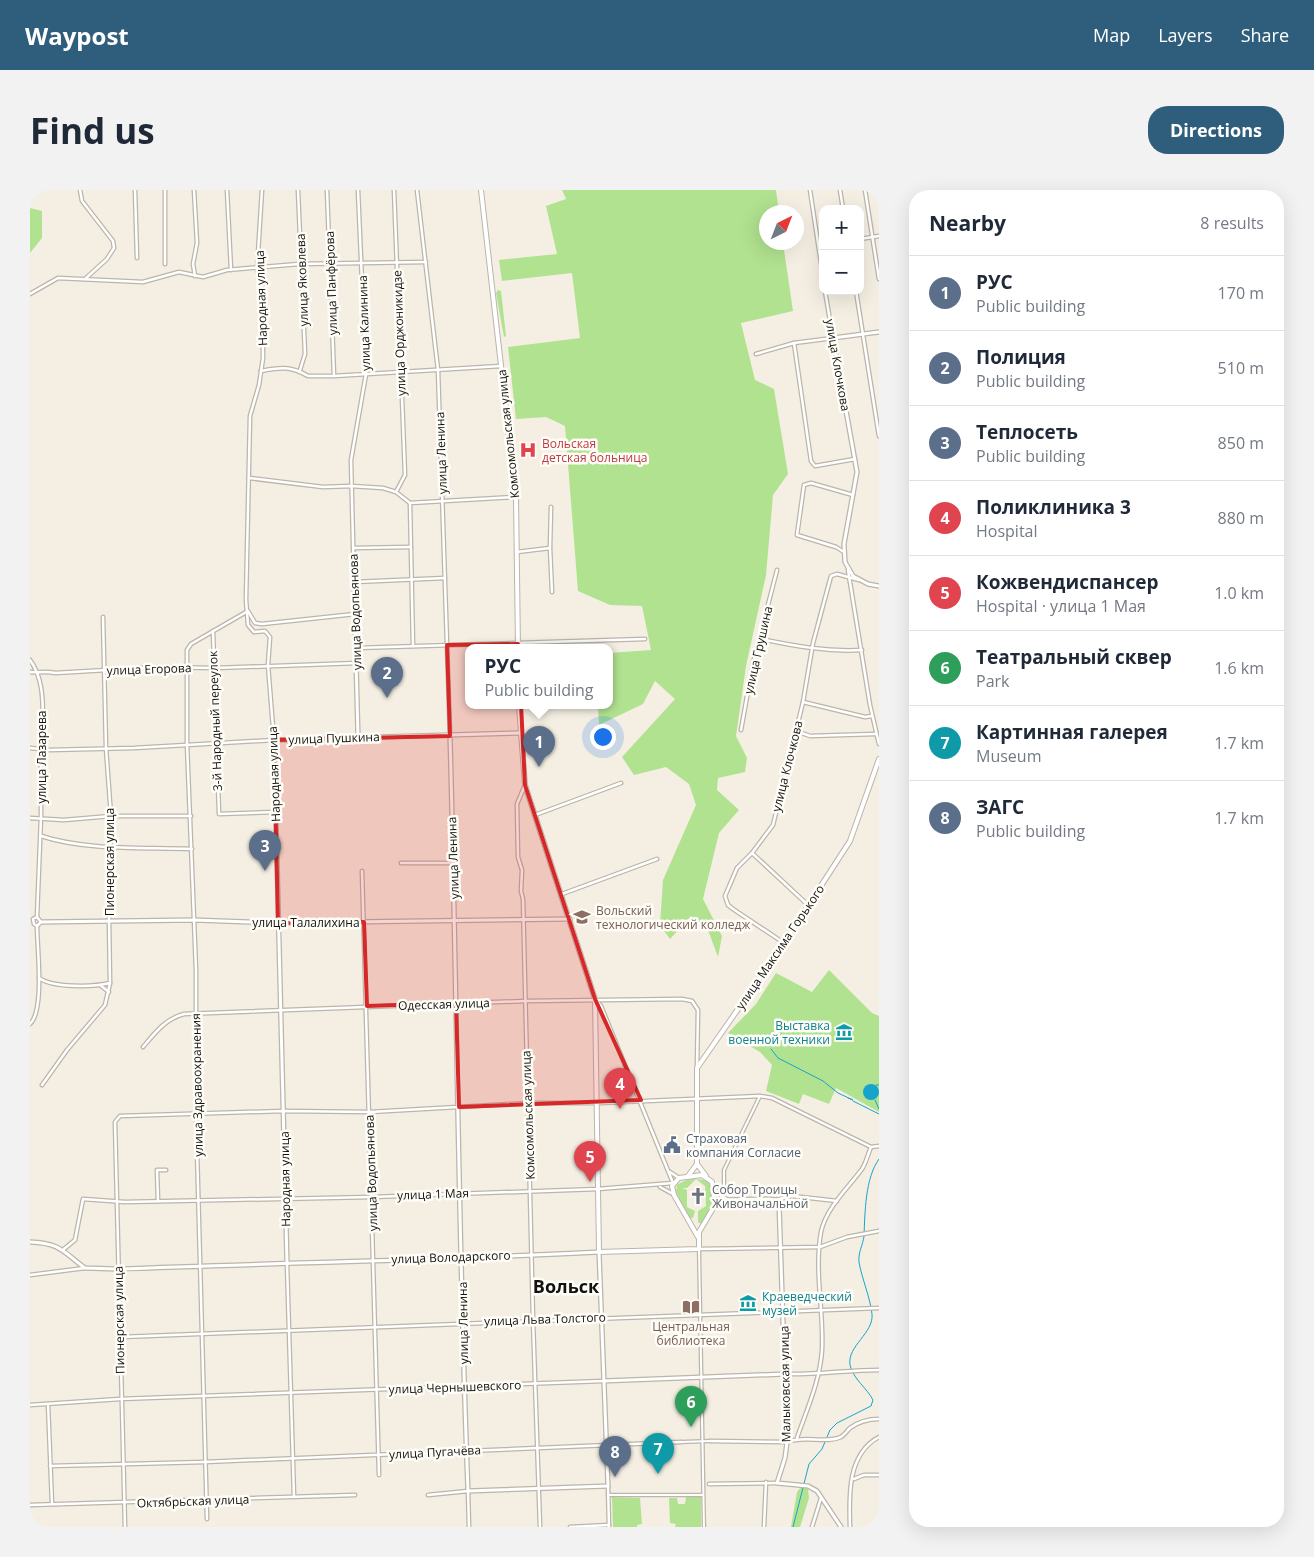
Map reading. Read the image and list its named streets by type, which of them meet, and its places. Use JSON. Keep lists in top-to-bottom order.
{
  "streets": {
    "main road": ["Комсомольская улица", "улица Максима Горького", "улица Володарского"],
    "street": [
      "улица Яковлева",
      "улица Панфёрова",
      "Народная улица",
      "улица Калинина",
      "улица Орджоникидзе",
      "улица Клочкова",
      "улица Ленина",
      "улица Водопьянова",
      "улица Грушина",
      "улица Егорова",
      "3-й Народный переулок",
      "улица Пушкина",
      "улица Лазарева",
      "Пионерская улица",
      "улица Талалихина",
      "Одесская улица",
      "улица Здравоохранения",
      "улица 1 Мая",
      "улица Льва Толстого",
      "Малыковская улица",
      "улица Чернышевского",
      "улица Пугачёва",
      "Октябрьская улица"
    ]
  },
  "crossings": [
    ["Народная улица", "улица Егорова"],
    ["Народная улица", "3-й Народный переулок"],
    ["Народная улица", "улица Пушкина"],
    ["Народная улица", "улица Талалихина"],
    ["Народная улица", "Одесская улица"],
    ["Народная улица", "улица 1 Мая"],
    ["Народная улица", "улица Володарского"],
    ["Народная улица", "улица Льва Толстого"],
    ["Народная улица", "улица Чернышевского"],
    ["Народная улица", "улица Пугачёва"],
    ["Народная улица", "Октябрьская улица"],
    ["улица Калинина", "улица Водопьянова"],
    ["улица Клочкова", "улица Максима Горького"],
    ["Комсомольская улица", "улица Пушкина"],
    ["Комсомольская улица", "улица Талалихина"],
    ["Комсомольская улица", "Одесская улица"],
    ["Комсомольская улица", "улица 1 Мая"],
    ["Комсомольская улица", "улица Володарского"],
    ["Комсомольская улица", "улица Льва Толстого"],
    ["Комсомольская улица", "улица Чернышевского"],
    ["Комсомольская улица", "улица Пугачёва"],
    ["улица Ленина", "улица Пушкина"],
    ["улица Ленина", "улица Талалихина"],
    ["улица Ленина", "Одесская улица"],
    ["улица Ленина", "улица 1 Мая"],
    ["улица Ленина", "улица Володарского"],
    ["улица Ленина", "улица Льва Толстого"],
    ["улица Ленина", "улица Чернышевского"],
    ["улица Ленина", "улица Пугачёва"],
    ["улица Водопьянова", "улица Егорова"],
    ["улица Водопьянова", "улица Пушкина"],
    ["улица Водопьянова", "улица Талалихина"],
    ["улица Водопьянова", "Одесская улица"],
    ["улица Водопьянова", "улица 1 Мая"],
    ["улица Водопьянова", "улица Володарского"],
    ["улица Водопьянова", "улица Льва Толстого"],
    ["улица Водопьянова", "улица Чернышевского"],
    ["улица Водопьянова", "улица Пугачёва"],
    ["улица Егорова", "3-й Народный переулок"],
    ["улица Егорова", "улица Лазарева"],
    ["улица Егорова", "Пионерская улица"],
    ["улица Егорова", "улица Здравоохранения"],
    ["3-й Народный переулок", "улица Пушкина"],
    ["3-й Народный переулок", "улица Здравоохранения"],
    ["улица Пушкина", "улица Лазарева"],
    ["улица Пушкина", "Пионерская улица"],
    ["улица Пушкина", "улица Здравоохранения"],
    ["Пионерская улица", "улица Талалихина"],
    ["Пионерская улица", "улица Здравоохранения"],
    ["Пионерская улица", "улица 1 Мая"],
    ["Пионерская улица", "улица Володарского"],
    ["Пионерская улица", "улица Льва Толстого"],
    ["Пионерская улица", "улица Чернышевского"],
    ["Пионерская улица", "улица Пугачёва"],
    ["Пионерская улица", "Октябрьская улица"],
    ["улица Талалихина", "улица Здравоохранения"],
    ["улица Максима Горького", "Одесская улица"],
    ["Одесская улица", "улица Здравоохранения"],
    ["улица Здравоохранения", "улица 1 Мая"],
    ["улица Здравоохранения", "улица Володарского"],
    ["улица Здравоохранения", "улица Льва Толстого"],
    ["улица Здравоохранения", "улица Чернышевского"],
    ["улица Здравоохранения", "улица Пугачёва"],
    ["улица Здравоохранения", "Октябрьская улица"],
    ["улица Володарского", "Малыковская улица"],
    ["улица Льва Толстого", "Малыковская улица"],
    ["Малыковская улица", "улица Чернышевского"],
    ["Малыковская улица", "улица Пугачёва"]
  ],
  "districts": ["Вольск"],
  "places": {
    "hospital": ["Вольская детская больница"],
    "school or university": ["Вольский технологический колледж"],
    "museum": ["Выставка военной техники", "Краеведческий музей"],
    "public building": ["Страховая компания Согласие"],
    "church": ["Собор Троицы Живоначальной"],
    "library": ["Центральная библиотека"]
  },
  "north": "top right",
  "page": {
    "header": "Waypost",
    "nav": ["Map", "Layers", "Share"],
    "buttons": "Directions",
    "title": "Find us",
    "heading": ["Nearby", "8 results"],
    "map_buttons": ["+", "−"],
    "list": [
      {
        "mark": "1",
        "name": "РУС",
        "note": "Public building",
        "value": "170 m"
      },
      {
        "mark": "2",
        "name": "Полиция",
        "note": "Public building",
        "value": "510 m"
      },
      {
        "mark": "3",
        "name": "Теплосеть",
        "note": "Public building",
        "value": "850 m"
      },
      {
        "mark": "4",
        "name": "Поликлиника 3",
        "note": "Hospital",
        "value": "880 m"
      },
      {
        "mark": "5",
        "name": "Кожвендиспансер",
        "note": "Hospital · улица 1 Мая",
        "value": "1.0 km"
      },
      {
        "mark": "6",
        "name": "Театральный сквер",
        "note": "Park",
        "value": "1.6 km"
      },
      {
        "mark": "7",
        "name": "Картинная галерея",
        "note": "Museum",
        "value": "1.7 km"
      },
      {
        "mark": "8",
        "name": "ЗАГС",
        "note": "Public building",
        "value": "1.7 km"
      }
    ],
    "popup": ["РУС", "Public building"],
    "pins": [
      "2",
      "1",
      "3",
      "4",
      "5",
      "6",
      "7",
      "8"
    ]
  }
}
